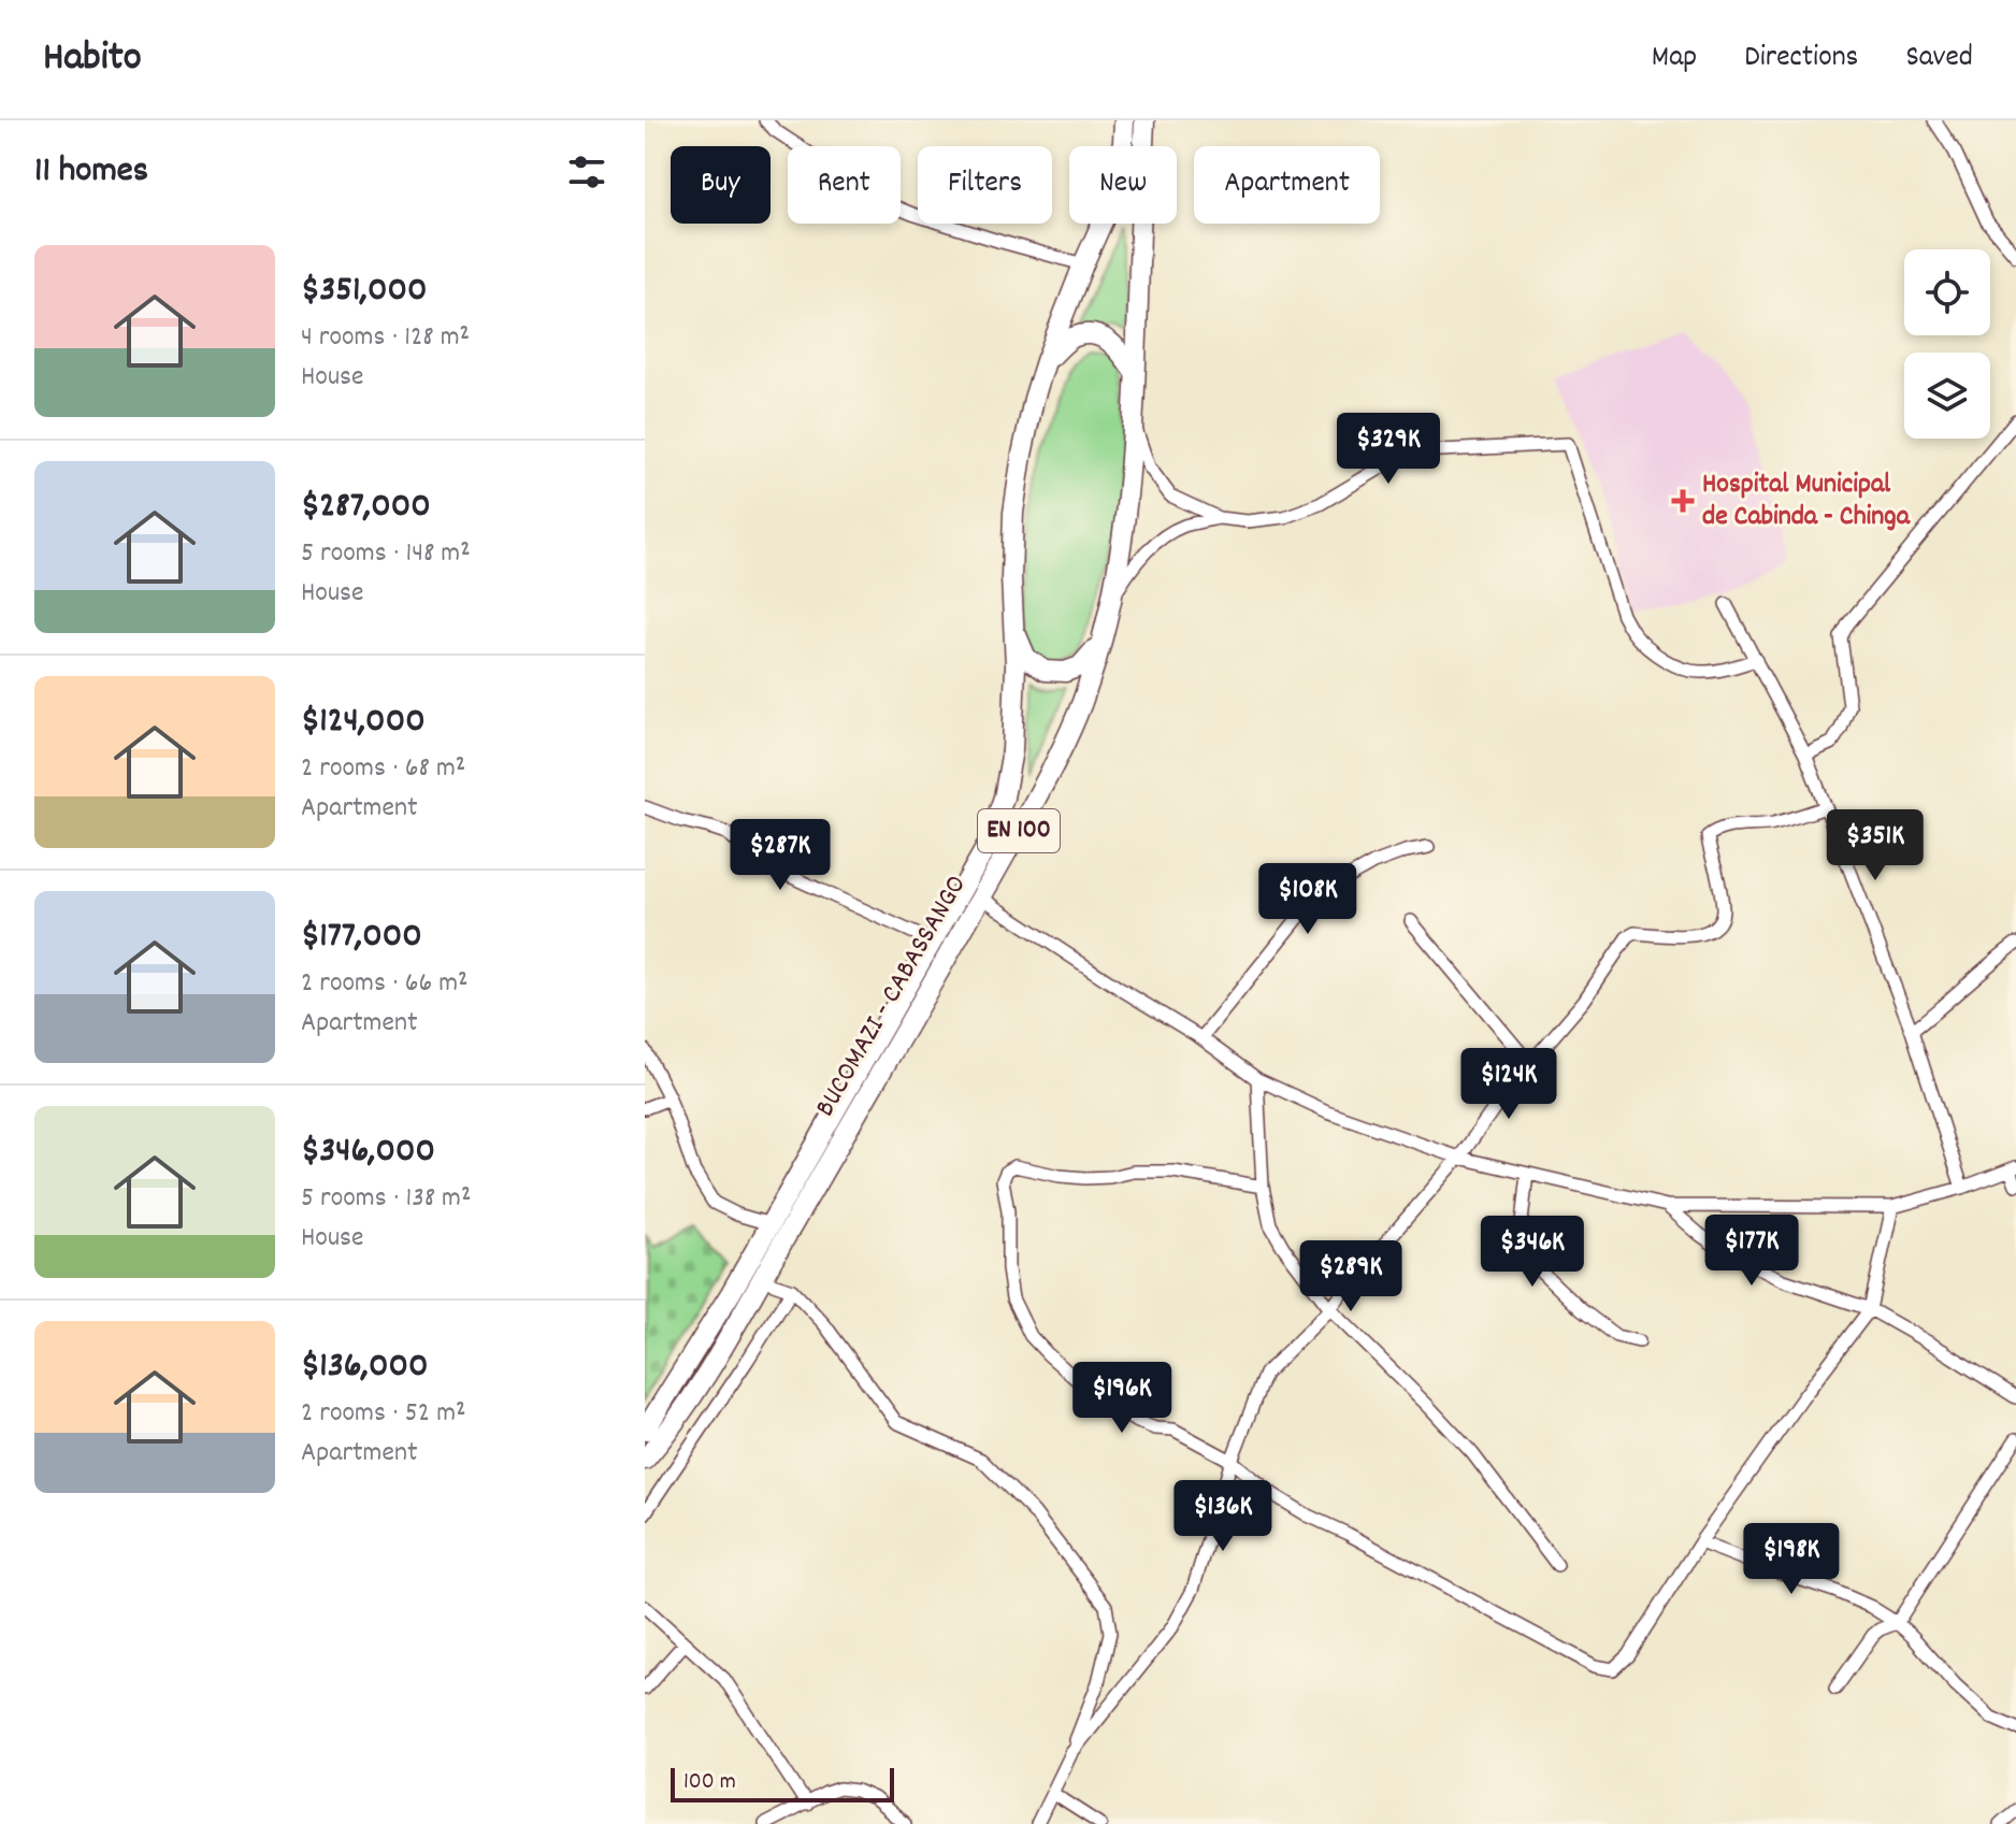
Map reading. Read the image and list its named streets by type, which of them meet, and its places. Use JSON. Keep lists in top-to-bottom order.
{
  "streets": {
    "main road": ["EN 100", "BUCOMAZI - CABASSANGO"]
  },
  "places": {
    "health": ["Hospital Municipal de Cabinda - Chinga"]
  },
  "scale_bar": "100 m",
  "page": {
    "header": "Habito",
    "nav": ["Map", "Directions", "Saved"],
    "heading": "11 homes",
    "chip": [
      "Buy",
      "Rent",
      "Filters",
      "New",
      "Apartment"
    ],
    "list": [
      {
        "name": "$351,000",
        "note": "4 rooms · 128 m² · House"
      },
      {
        "name": "$287,000",
        "note": "5 rooms · 148 m² · House"
      },
      {
        "name": "$124,000",
        "note": "2 rooms · 68 m² · Apartment"
      },
      {
        "name": "$177,000",
        "note": "2 rooms · 66 m² · Apartment"
      },
      {
        "name": "$346,000",
        "note": "5 rooms · 138 m² · House"
      },
      {
        "name": "$136,000",
        "note": "2 rooms · 52 m² · Apartment"
      }
    ],
    "price": [
      "$329K",
      "$351K",
      "$287K",
      "$108K",
      "$124K",
      "$177K",
      "$346K",
      "$289K",
      "$196K",
      "$136K",
      "$198K"
    ],
    "scale": "100 m"
  }
}
